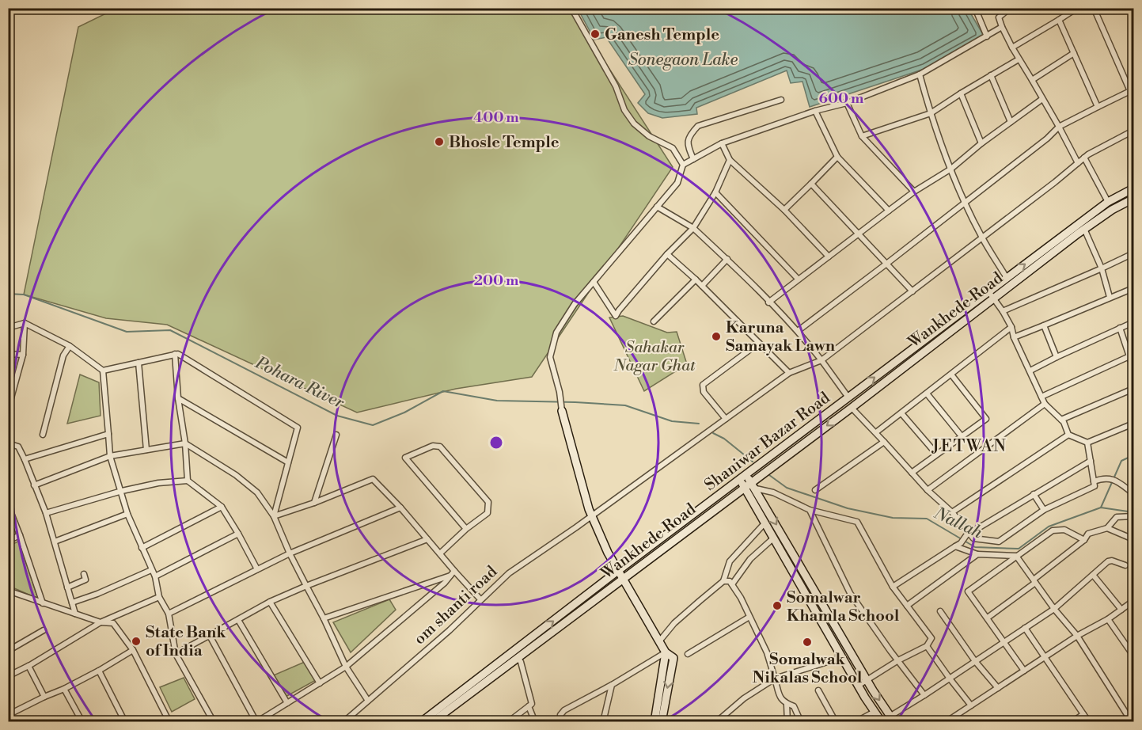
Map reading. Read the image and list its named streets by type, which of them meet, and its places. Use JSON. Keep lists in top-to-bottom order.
{
  "streets": {
    "main road": ["Wankhede Road", "Shaniwar Bazar Road"],
    "street": ["om shanti road"]
  },
  "crossings": [
    ["Wankhede Road", "Shaniwar Bazar Road"]
  ],
  "one_way": ["Shaniwar Bazar Road"],
  "districts": ["JETWAN"],
  "water": ["Sonegaon Lake", "Pohara River", "Nallah"],
  "parks": ["Sahakar Nagar Ghat"],
  "places": [
    "Ganesh Temple",
    "Bhosle Temple",
    "Karuna Samayak Lawn",
    "Somalwar Khamla School",
    "State Bank of India",
    "Somalwak Nikalas School"
  ],
  "rings": ["600 m", "400 m", "200 m"]
}
